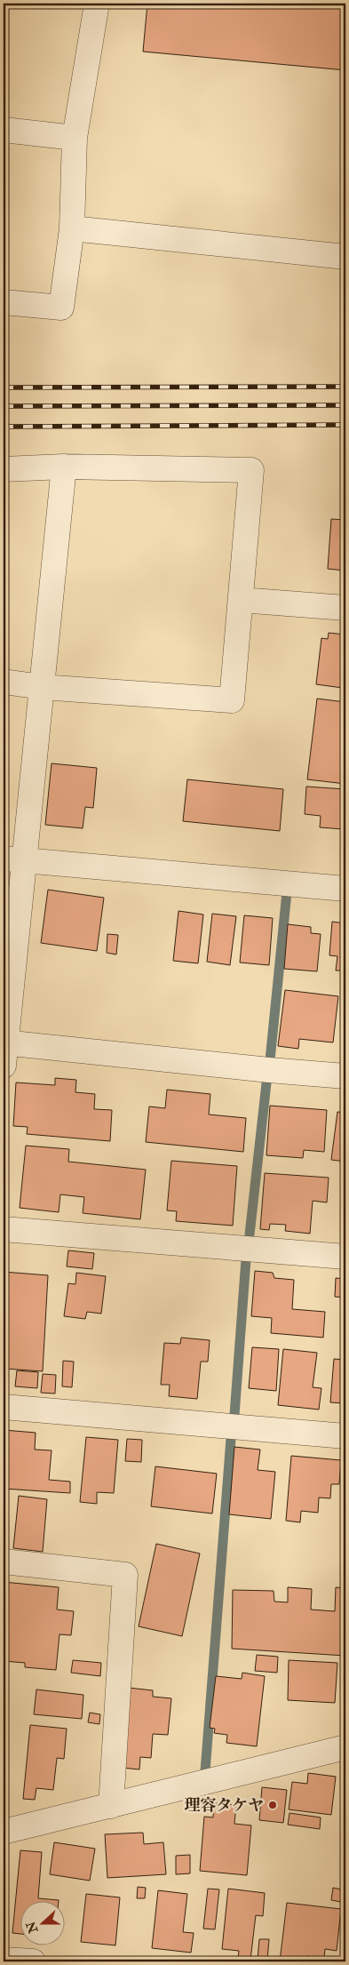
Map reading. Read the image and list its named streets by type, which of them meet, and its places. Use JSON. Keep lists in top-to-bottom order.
{
  "places": ["理容タケヤ"],
  "north": "left"
}
